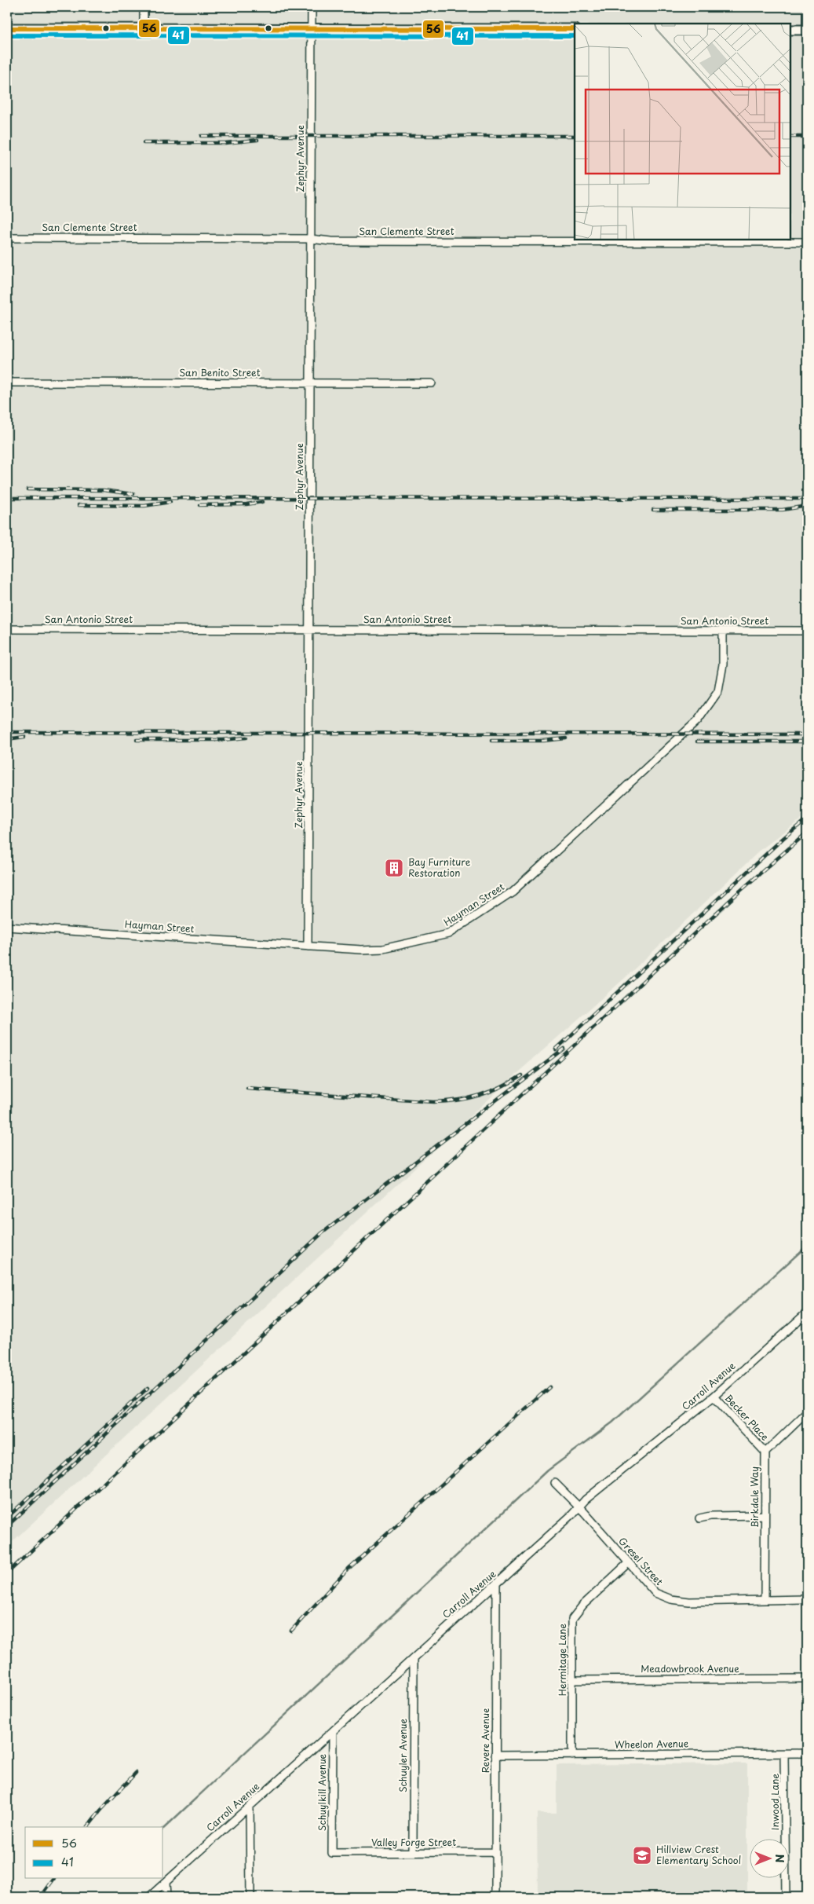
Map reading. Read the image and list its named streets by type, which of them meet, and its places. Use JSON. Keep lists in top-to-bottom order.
{
  "streets": {
    "street": [
      "Zephyr Avenue",
      "San Clemente Street",
      "San Benito Street",
      "San Antonio Street",
      "Hayman Street",
      "Carroll Avenue",
      "Becker Place",
      "Birkdale Way",
      "Gresel Street",
      "Hermitage Lane",
      "Meadowbrook Avenue",
      "Revere Avenue",
      "Wheelon Avenue",
      "Schuyler Avenue",
      "Schuylkill Avenue",
      "Inwood Lane",
      "Valley Forge Street"
    ]
  },
  "crossings": [
    ["Zephyr Avenue", "San Clemente Street"],
    ["Zephyr Avenue", "San Benito Street"],
    ["Zephyr Avenue", "San Antonio Street"],
    ["Zephyr Avenue", "Hayman Street"],
    ["San Antonio Street", "Hayman Street"],
    ["Carroll Avenue", "Becker Place"],
    ["Carroll Avenue", "Gresel Street"],
    ["Carroll Avenue", "Revere Avenue"],
    ["Carroll Avenue", "Schuyler Avenue"],
    ["Carroll Avenue", "Schuylkill Avenue"],
    ["Becker Place", "Birkdale Way"],
    ["Birkdale Way", "Gresel Street"],
    ["Gresel Street", "Hermitage Lane"],
    ["Hermitage Lane", "Meadowbrook Avenue"],
    ["Hermitage Lane", "Wheelon Avenue"],
    ["Revere Avenue", "Wheelon Avenue"],
    ["Revere Avenue", "Valley Forge Street"],
    ["Wheelon Avenue", "Inwood Lane"],
    ["Schuyler Avenue", "Valley Forge Street"],
    ["Schuylkill Avenue", "Valley Forge Street"]
  ],
  "places": {
    "building": ["Bay Furniture Restoration"],
    "school or university": ["Hillview Crest Elementary School"]
  },
  "lines": ["transit line 56", "transit line 41"],
  "legend": ["56", "41"],
  "north": "right"
}
